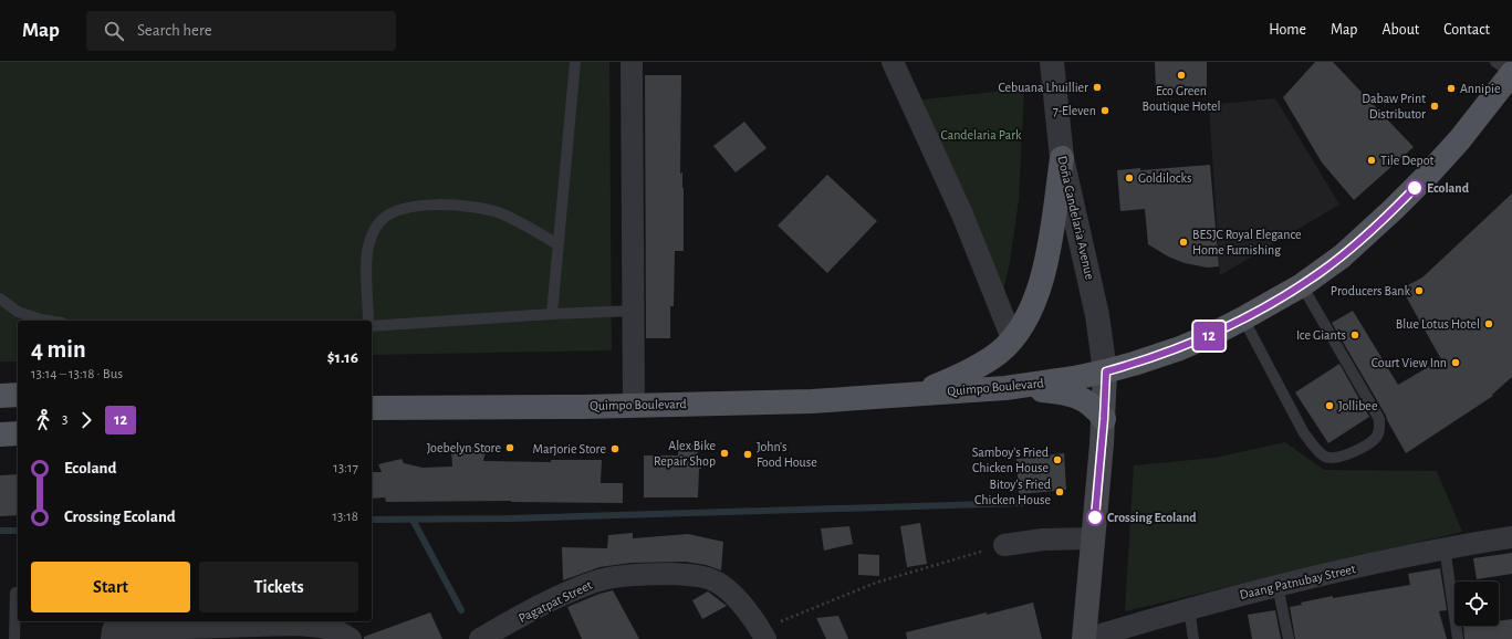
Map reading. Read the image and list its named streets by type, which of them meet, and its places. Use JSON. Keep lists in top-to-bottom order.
{
  "streets": {
    "main road": ["Quimpo Boulevard"],
    "street": ["Doña Candelaria Avenue", "Daang Patnubay Street", "Pagatpat Street"]
  },
  "crossings": [
    ["Doña Candelaria Avenue", "Quimpo Boulevard"]
  ],
  "parks": ["Candelaria Park"],
  "places": [
    "Eco Green Boutique Hotel",
    "Cebuana Lhuillier",
    "Annipie",
    "Dabaw Print Distributor",
    "7-Eleven",
    "Tile Depot",
    "Goldilocks",
    "Ecoland",
    "BESJC Royal Elegance Home Furnishing",
    "Producers Bank",
    "Blue Lotus Hotel",
    "Ice Giants",
    "Court View Inn",
    "Jollibee",
    "Joebelyn Store",
    "Marjorie Store",
    "Alex Bike Repair Shop",
    "John's Food House",
    "Samboy's Fried Chicken House",
    "Bitoy's Fried Chicken House",
    "Crossing Ecoland"
  ],
  "lines": ["bus line 12"],
  "page": {
    "header": "Map",
    "search": "Search here",
    "nav": [
      "Home",
      "Map",
      "About",
      "Contact"
    ],
    "on_map": "12",
    "heading": ["4 min", "13:14 – 13:18 · Bus", "$1.16"],
    "legs": ["3", "12"],
    "list": [
      {
        "name": "Ecoland",
        "value": "13:17"
      },
      {
        "name": "Crossing Ecoland",
        "value": "13:18"
      }
    ],
    "buttons": ["Start", "Tickets"]
  }
}
